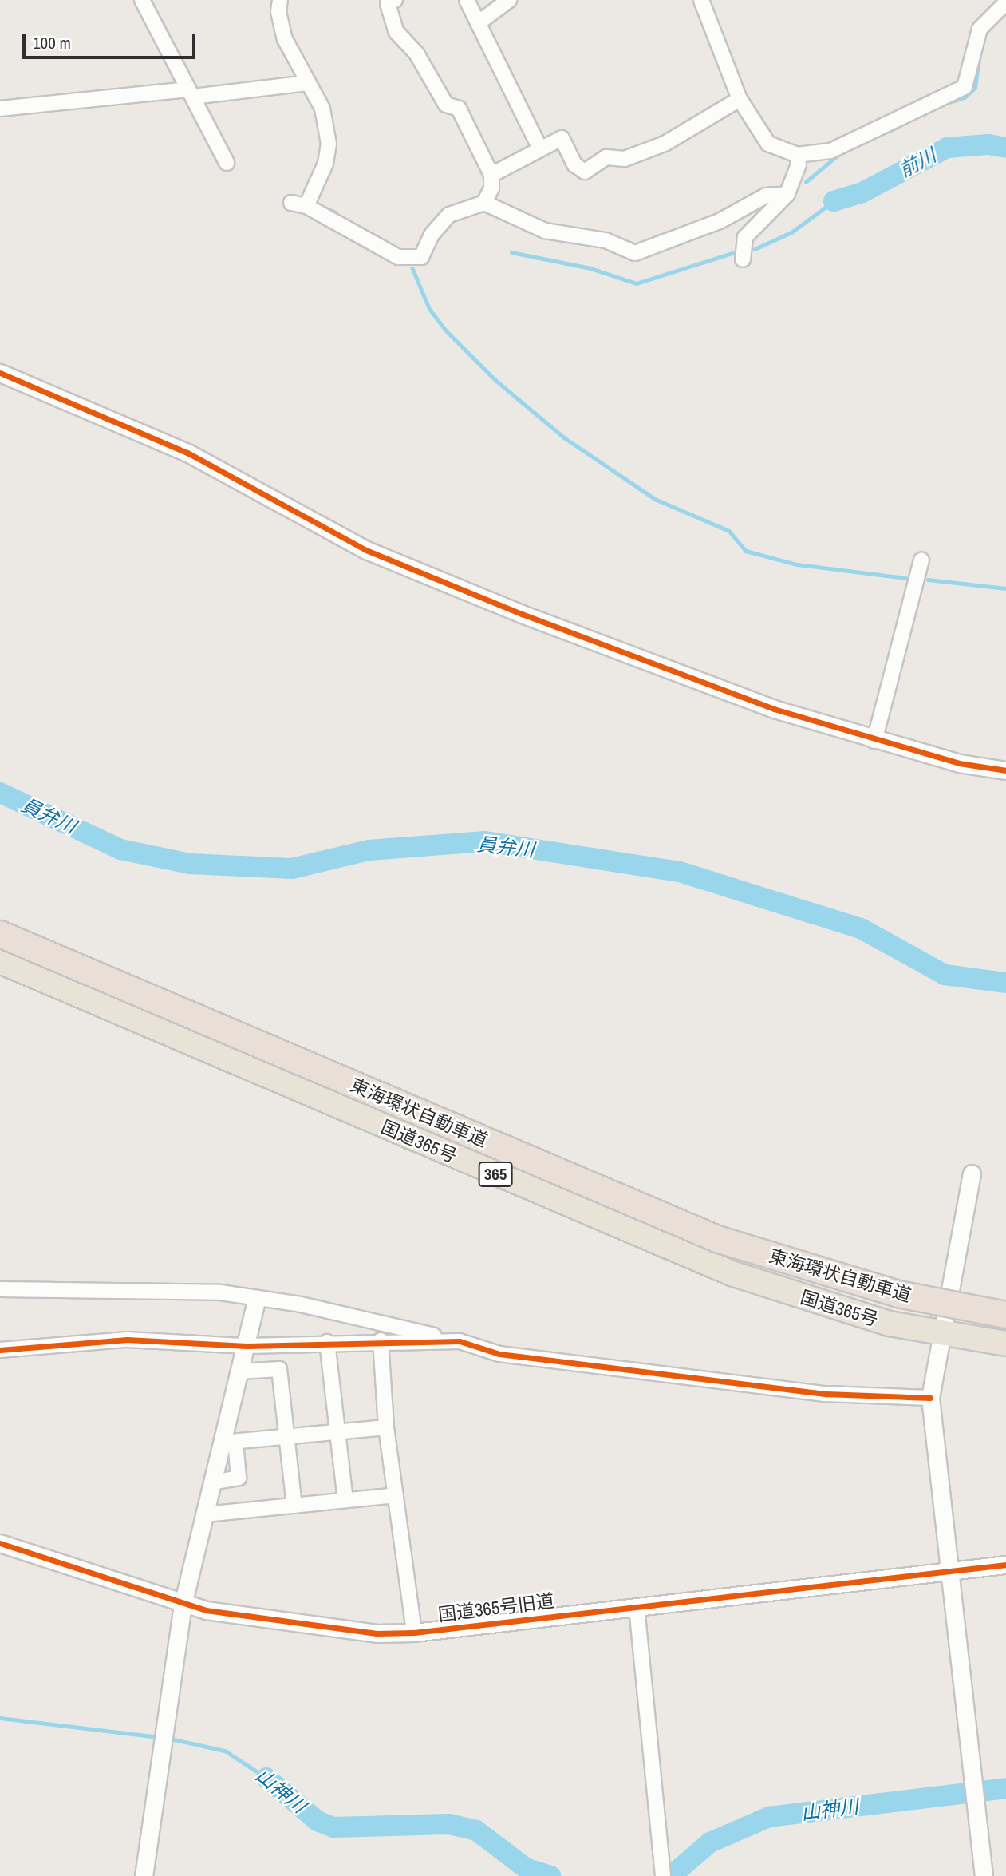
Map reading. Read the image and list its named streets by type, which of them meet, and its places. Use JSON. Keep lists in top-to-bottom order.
{
  "streets": {
    "highway": ["東海環状自動車道", "国道365号", "365"],
    "street": ["国道365号旧道"]
  },
  "water": ["前川", "員弁川", "山神川"],
  "scale_bar": "100 m"
}
